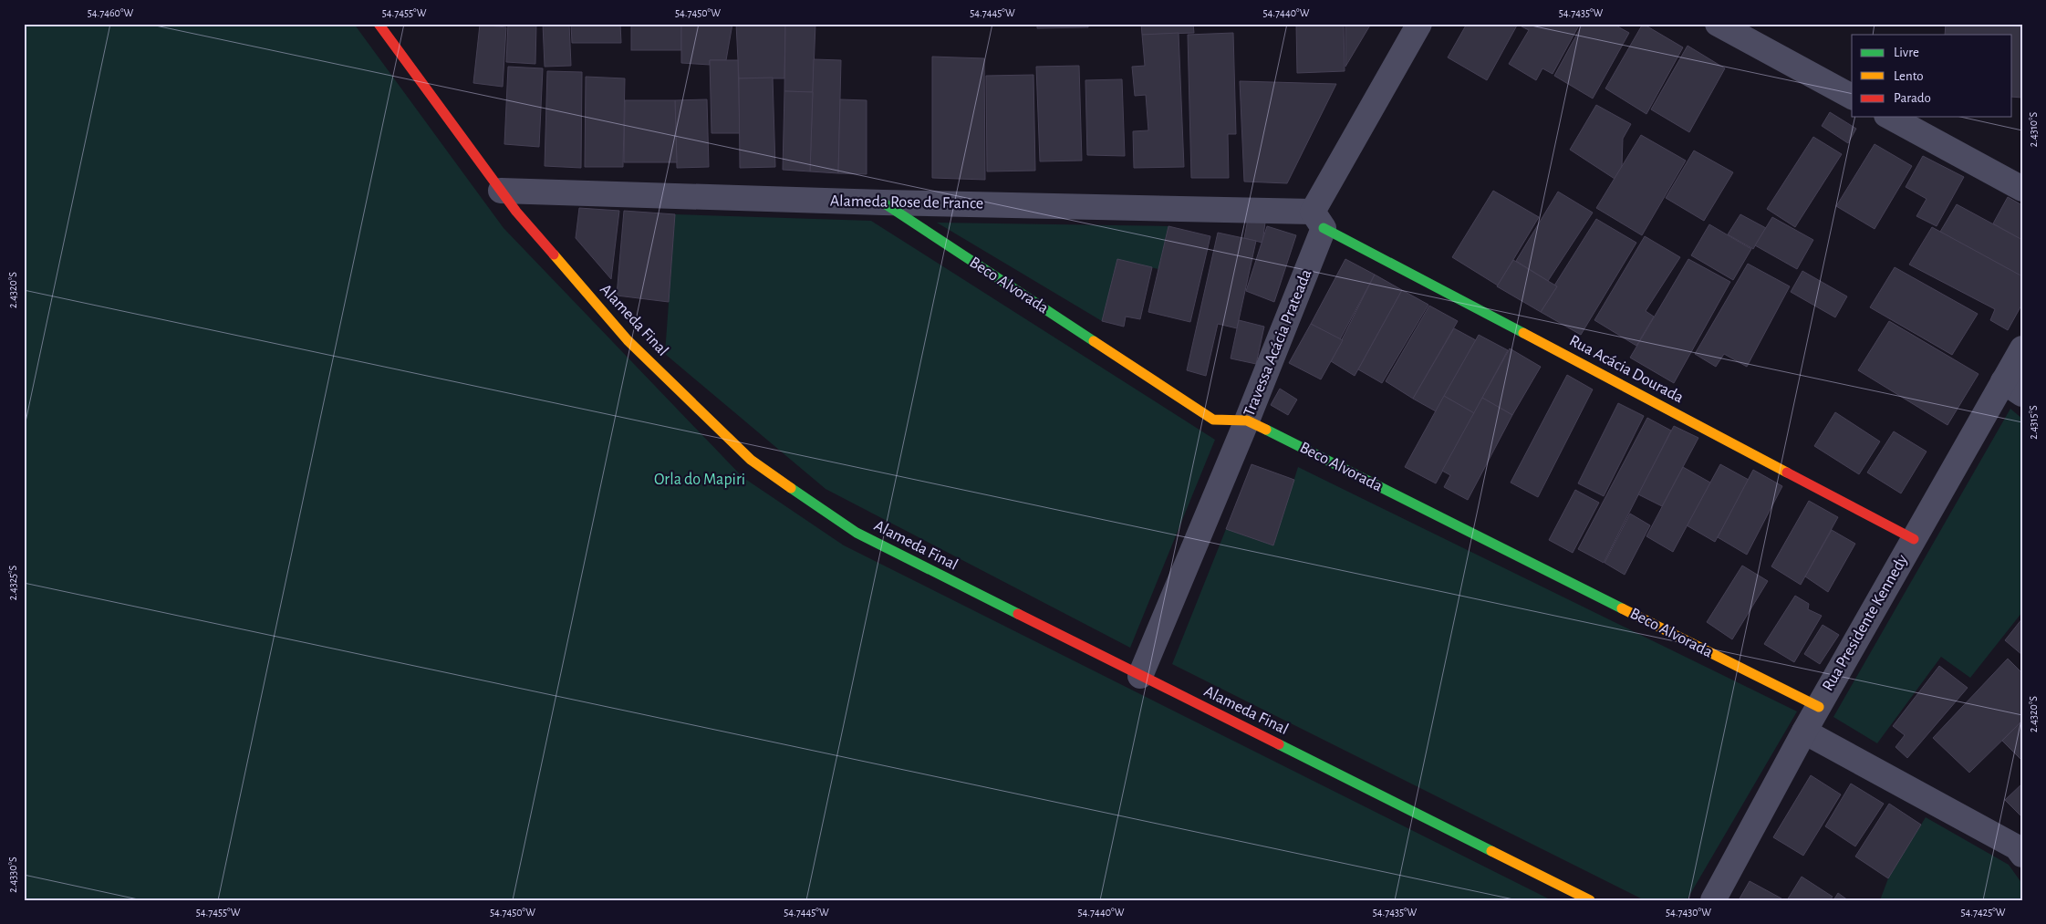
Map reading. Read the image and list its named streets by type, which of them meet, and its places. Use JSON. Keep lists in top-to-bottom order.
{
  "streets": {
    "street": [
      "Alameda Rose de France",
      "Beco Alvorada",
      "Alameda Final",
      "Travessa Acácia Prateada",
      "Rua Acácia Dourada",
      "Rua Presidente Kennedy"
    ]
  },
  "crossings": [
    ["Alameda Rose de France", "Beco Alvorada"],
    ["Alameda Rose de France", "Alameda Final"],
    ["Alameda Rose de France", "Travessa Acácia Prateada"],
    ["Alameda Rose de France", "Rua Acácia Dourada"],
    ["Beco Alvorada", "Travessa Acácia Prateada"],
    ["Beco Alvorada", "Rua Presidente Kennedy"],
    ["Alameda Final", "Travessa Acácia Prateada"],
    ["Travessa Acácia Prateada", "Rua Acácia Dourada"],
    ["Rua Acácia Dourada", "Rua Presidente Kennedy"]
  ],
  "parks": ["Orla do Mapiri"],
  "legend": ["Livre", "Lento", "Parado"],
  "coordinates": [
    "54.7460°W",
    "54.7455°W",
    "54.7450°W",
    "54.7445°W",
    "54.7440°W",
    "54.7435°W",
    "2.4310°S",
    "2.4320°S",
    "2.4315°S",
    "2.4325°S",
    "2.4330°S",
    "54.7430°W",
    "54.7425°W"
  ]
}
